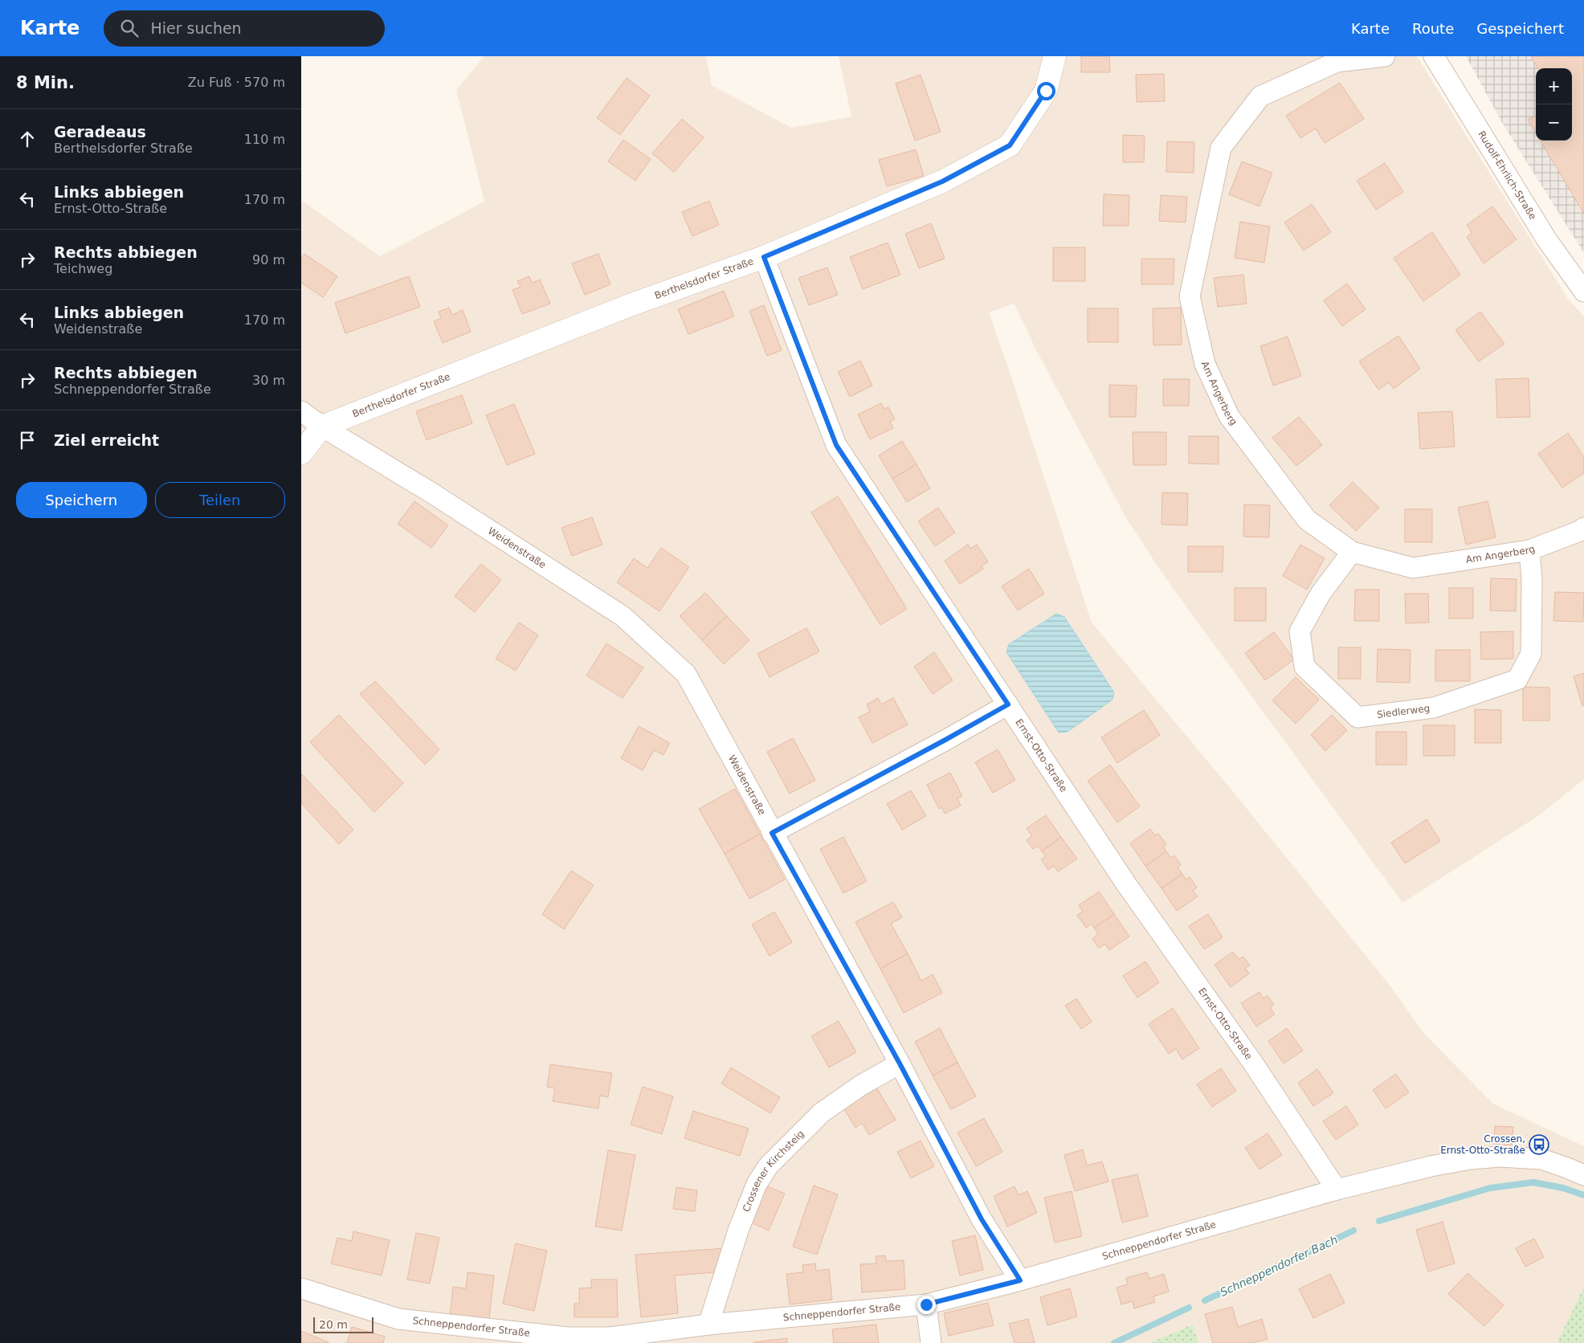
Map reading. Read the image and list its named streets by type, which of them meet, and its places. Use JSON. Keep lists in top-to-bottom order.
{
  "streets": {
    "street": [
      "Rudolf-Ehrlich-Straße",
      "Berthelsdorfer Straße",
      "Am Angerberg",
      "Weidenstraße",
      "Siedlerweg",
      "Ernst-Otto-Straße",
      "Crossener Kirchsteig",
      "Schneppendorfer Straße"
    ]
  },
  "crossings": [
    ["Berthelsdorfer Straße", "Weidenstraße"],
    ["Berthelsdorfer Straße", "Ernst-Otto-Straße"],
    ["Am Angerberg", "Siedlerweg"],
    ["Weidenstraße", "Crossener Kirchsteig"],
    ["Weidenstraße", "Schneppendorfer Straße"],
    ["Ernst-Otto-Straße", "Schneppendorfer Straße"],
    ["Crossener Kirchsteig", "Schneppendorfer Straße"]
  ],
  "water": ["Schneppendorfer Bach"],
  "places": {
    "bus stop": ["Crossen, Ernst-Otto-Straße"]
  },
  "scale_bar": "20 m",
  "page": {
    "header": "Karte",
    "search": "Hier suchen",
    "nav": ["Karte", "Route", "Gespeichert"],
    "heading": ["8 Min.", "Zu Fuß · 570 m"],
    "map_buttons": ["+", "−"],
    "list": [
      ["Geradeaus", "Berthelsdorfer Straße", "110 m"],
      ["Links abbiegen", "Ernst-Otto-Straße", "170 m"],
      ["Rechts abbiegen", "Teichweg", "90 m"],
      ["Links abbiegen", "Weidenstraße", "170 m"],
      ["Rechts abbiegen", "Schneppendorfer Straße", "30 m"],
      "Ziel erreicht"
    ],
    "buttons": ["Speichern", "Teilen"],
    "scale": "20 m"
  }
}
